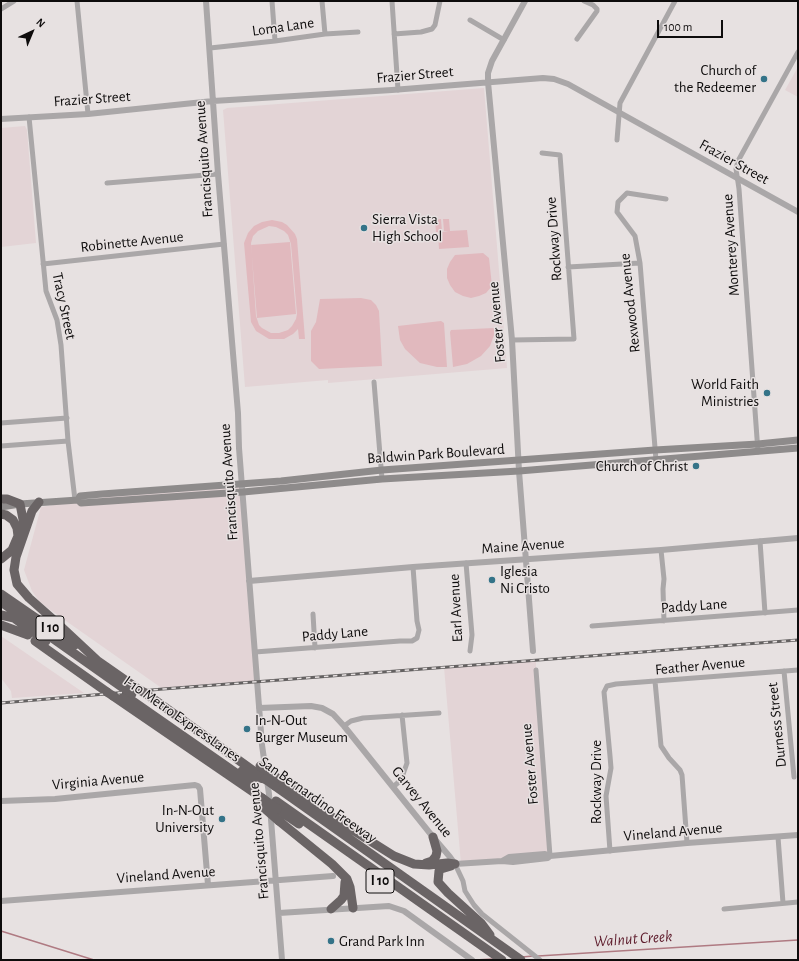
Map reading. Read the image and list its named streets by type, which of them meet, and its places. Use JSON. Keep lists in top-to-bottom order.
{
  "streets": {
    "highway": ["I 10", "I-10 Metro ExpressLanes", "San Bernardino Freeway"],
    "main road": ["Baldwin Park Boulevard"],
    "street": [
      "Loma Lane",
      "Frazier Street",
      "Francisquito Avenue",
      "Rockway Drive",
      "Robinette Avenue",
      "Monterey Avenue",
      "Rexwood Avenue",
      "Tracy Street",
      "Foster Avenue",
      "Maine Avenue",
      "Paddy Lane",
      "Earl Avenue",
      "Feather Avenue",
      "Durness Street",
      "Virginia Avenue",
      "Garvey Avenue",
      "Vineland Avenue"
    ]
  },
  "crossings": [
    ["Loma Lane", "Francisquito Avenue"],
    ["Frazier Street", "Francisquito Avenue"],
    ["Frazier Street", "Monterey Avenue"],
    ["Frazier Street", "Tracy Street"],
    ["Frazier Street", "Foster Avenue"],
    ["Francisquito Avenue", "Robinette Avenue"],
    ["Francisquito Avenue", "Baldwin Park Boulevard"],
    ["Francisquito Avenue", "Maine Avenue"],
    ["Francisquito Avenue", "Paddy Lane"],
    ["Francisquito Avenue", "Garvey Avenue"],
    ["Francisquito Avenue", "Vineland Avenue"],
    ["Rockway Drive", "Foster Avenue"],
    ["Rockway Drive", "Feather Avenue"],
    ["Rockway Drive", "Vineland Avenue"],
    ["Robinette Avenue", "Tracy Street"],
    ["Monterey Avenue", "Baldwin Park Boulevard"],
    ["Rexwood Avenue", "Baldwin Park Boulevard"],
    ["Tracy Street", "Baldwin Park Boulevard"],
    ["Foster Avenue", "Baldwin Park Boulevard"],
    ["Foster Avenue", "Maine Avenue"],
    ["Foster Avenue", "Vineland Avenue"],
    ["Maine Avenue", "Paddy Lane"],
    ["Maine Avenue", "Earl Avenue"],
    ["Feather Avenue", "Durness Street"],
    ["I-10 Metro ExpressLanes", "San Bernardino Freeway"],
    ["Virginia Avenue", "Vineland Avenue"],
    ["Garvey Avenue", "Vineland Avenue"]
  ],
  "water": ["Walnut Creek"],
  "places": [
    "Church of the Redeemer",
    "Sierra Vista High School",
    "World Faith Ministries",
    "Church of Christ",
    "Iglesia Ni Cristo",
    "In-N-Out Burger Museum",
    "In-N-Out University",
    "Grand Park Inn"
  ],
  "scale_bar": "100 m",
  "north": "top right"
}
